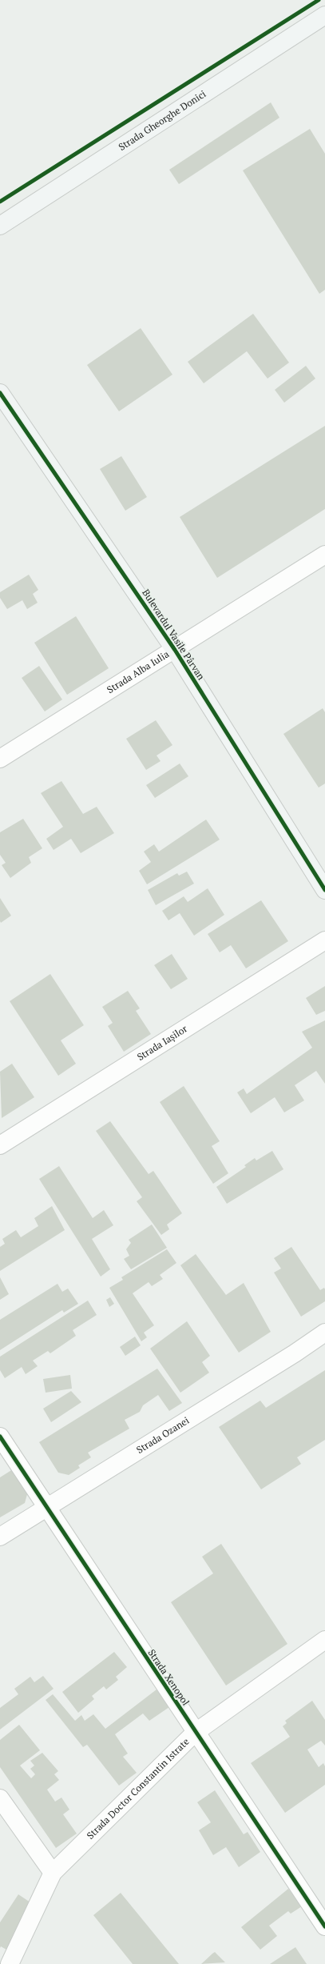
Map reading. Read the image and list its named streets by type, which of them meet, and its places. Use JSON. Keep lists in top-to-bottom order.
{
  "streets": {
    "street": [
      "Strada Gheorghe Donici",
      "Bulevardul Vasile Pârvan",
      "Strada Alba Iulia",
      "Strada Iașilor",
      "Strada Ozanei",
      "Strada Xenopol",
      "Strada Doctor Constantin Istrate"
    ]
  },
  "crossings": [
    ["Bulevardul Vasile Pârvan", "Strada Alba Iulia"],
    ["Strada Ozanei", "Strada Xenopol"],
    ["Strada Xenopol", "Strada Doctor Constantin Istrate"]
  ]
}
